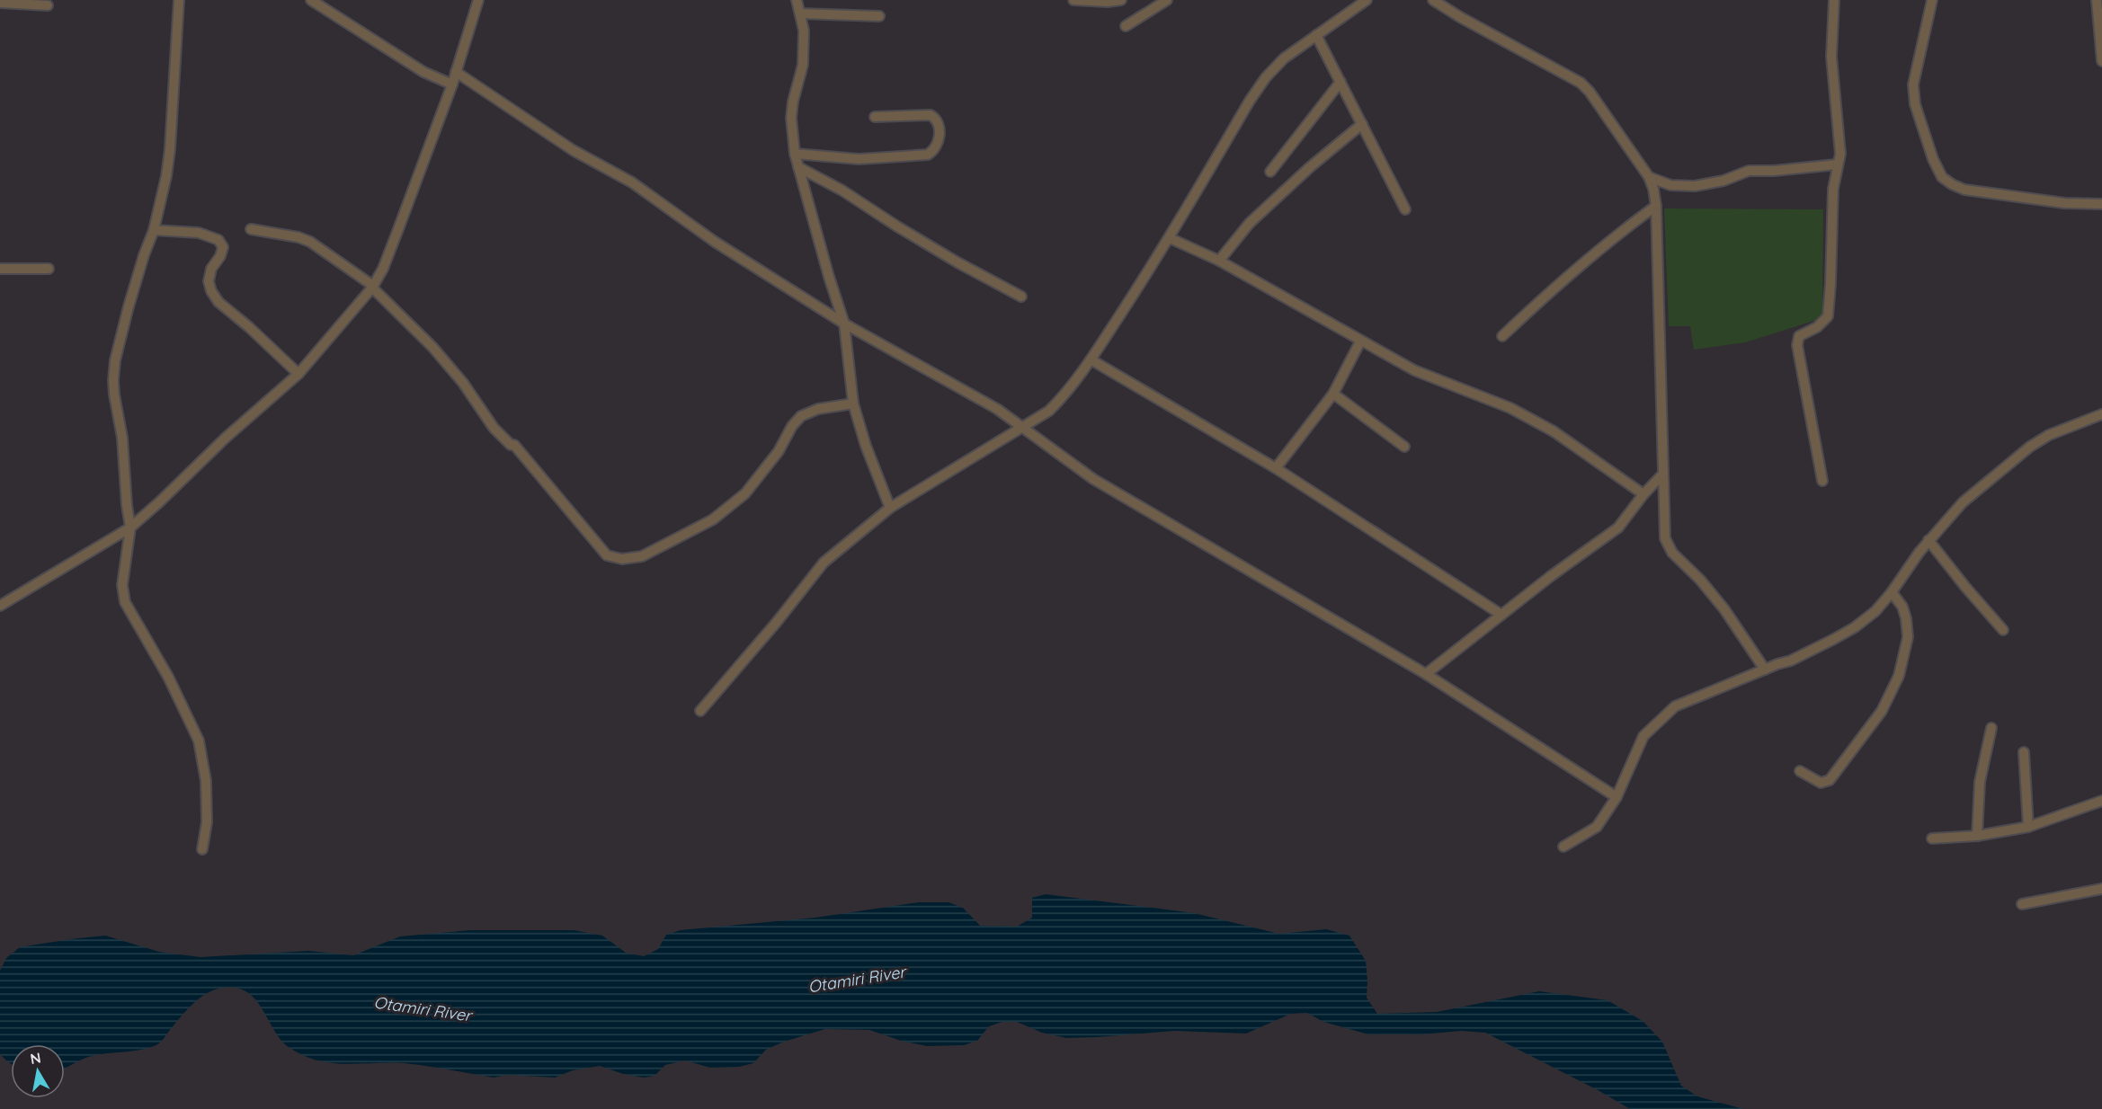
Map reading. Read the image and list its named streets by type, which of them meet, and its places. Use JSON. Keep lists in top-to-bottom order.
{
  "water": ["Otamiri River"],
  "north": "top"
}
